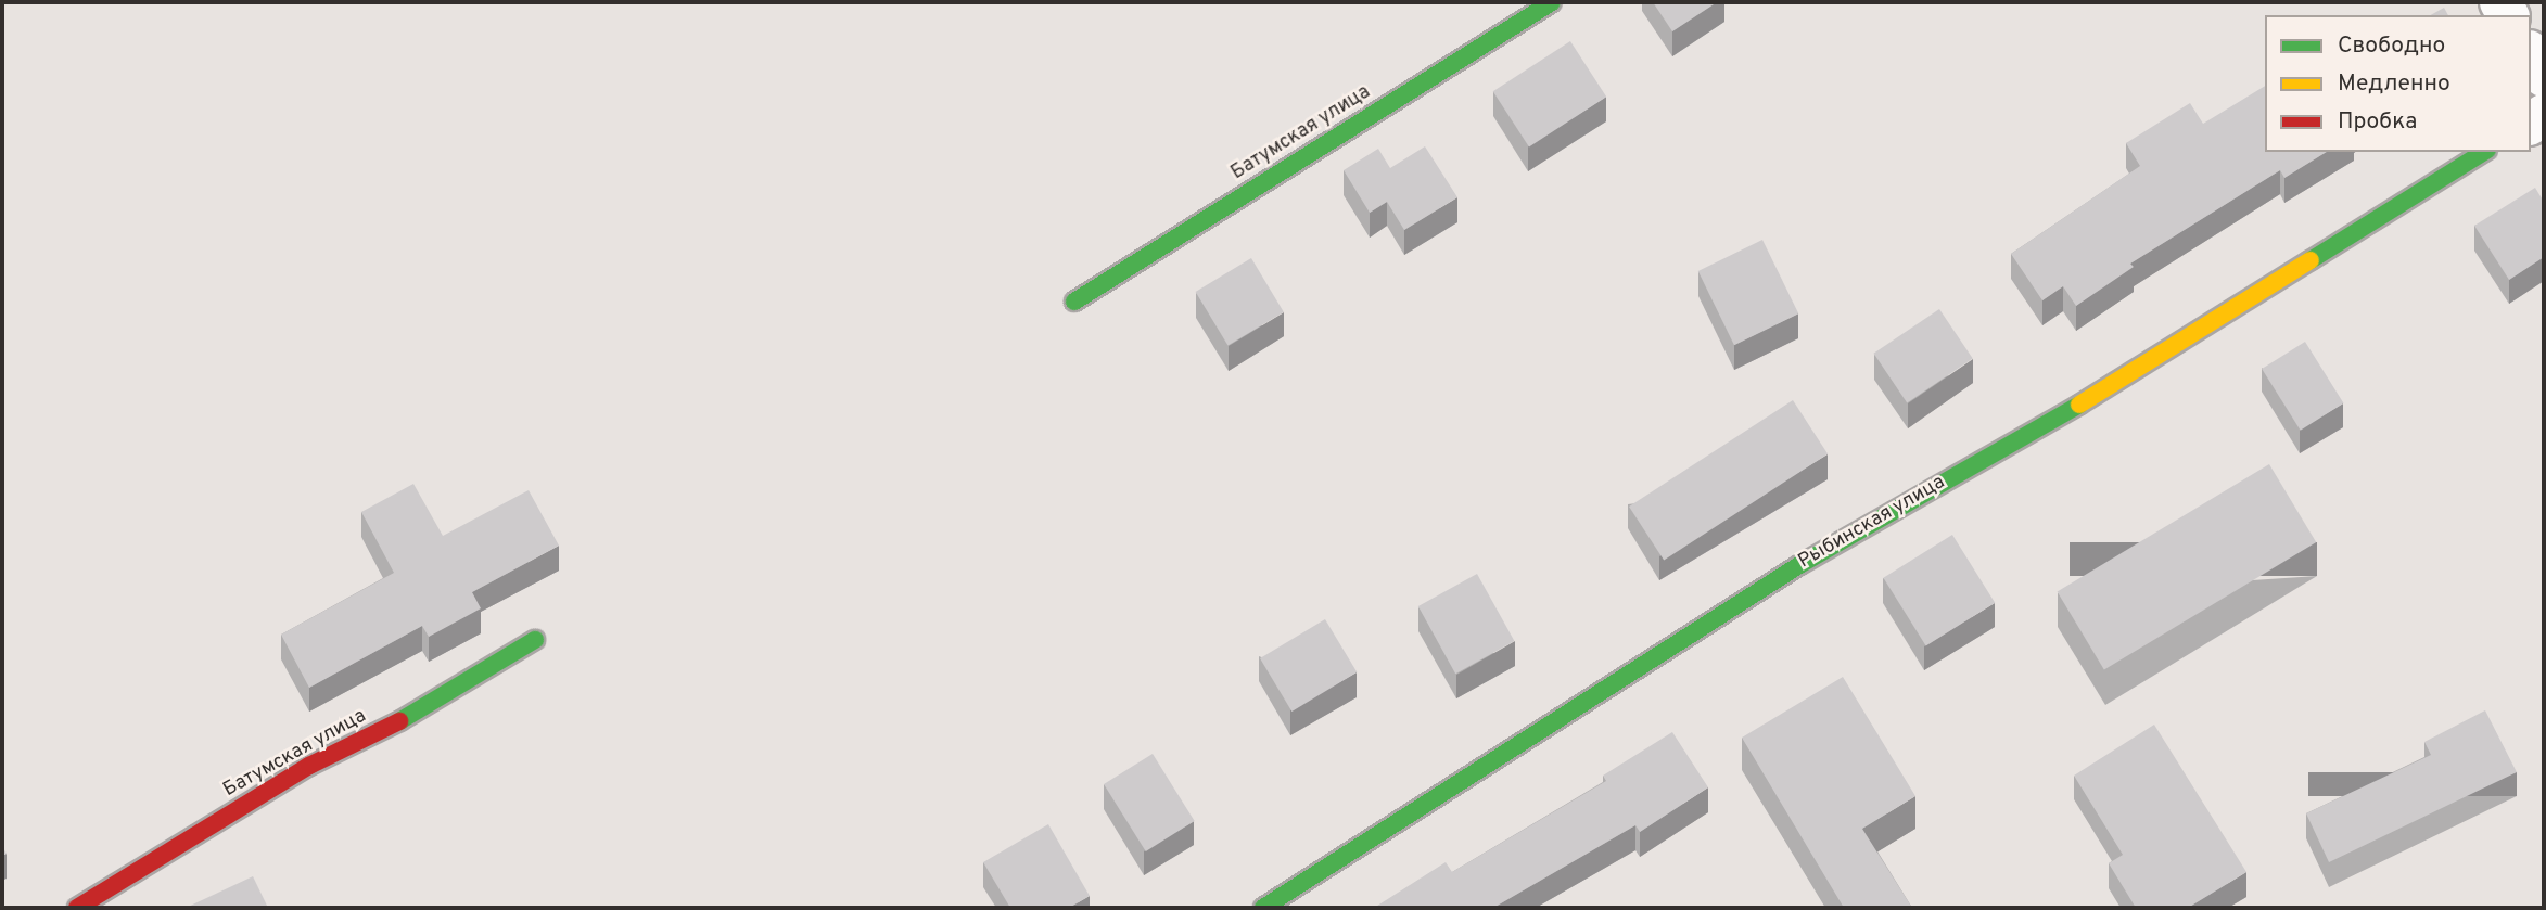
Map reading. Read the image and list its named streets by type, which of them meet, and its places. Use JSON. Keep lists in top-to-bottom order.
{
  "streets": {
    "street": ["Батумская улица", "Рыбинская улица"]
  },
  "legend": ["Свободно", "Медленно", "Пробка"]
}
